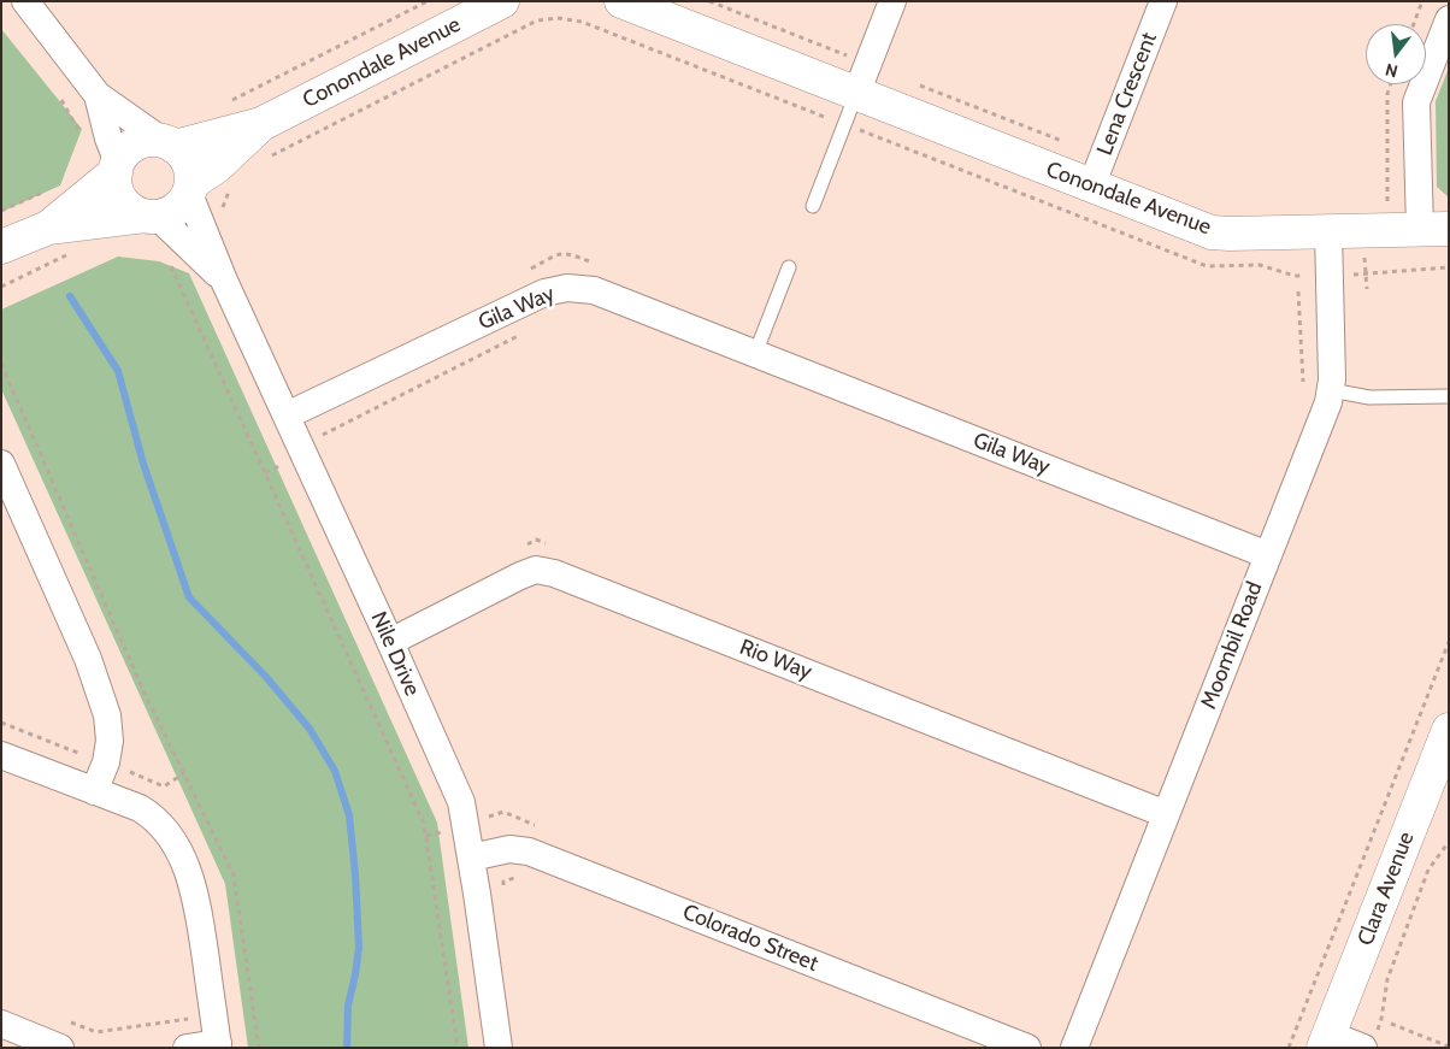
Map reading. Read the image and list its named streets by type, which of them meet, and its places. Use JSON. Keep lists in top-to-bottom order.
{
  "streets": {
    "street": [
      "Conondale Avenue",
      "Lena Crescent",
      "Gila Way",
      "Moombil Road",
      "Nile Drive",
      "Rio Way",
      "Clara Avenue",
      "Colorado Street"
    ]
  },
  "crossings": [
    ["Conondale Avenue", "Lena Crescent"],
    ["Conondale Avenue", "Moombil Road"],
    ["Conondale Avenue", "Nile Drive"],
    ["Gila Way", "Moombil Road"],
    ["Gila Way", "Nile Drive"],
    ["Moombil Road", "Rio Way"],
    ["Nile Drive", "Rio Way"],
    ["Nile Drive", "Colorado Street"]
  ],
  "north": "bottom"
}
